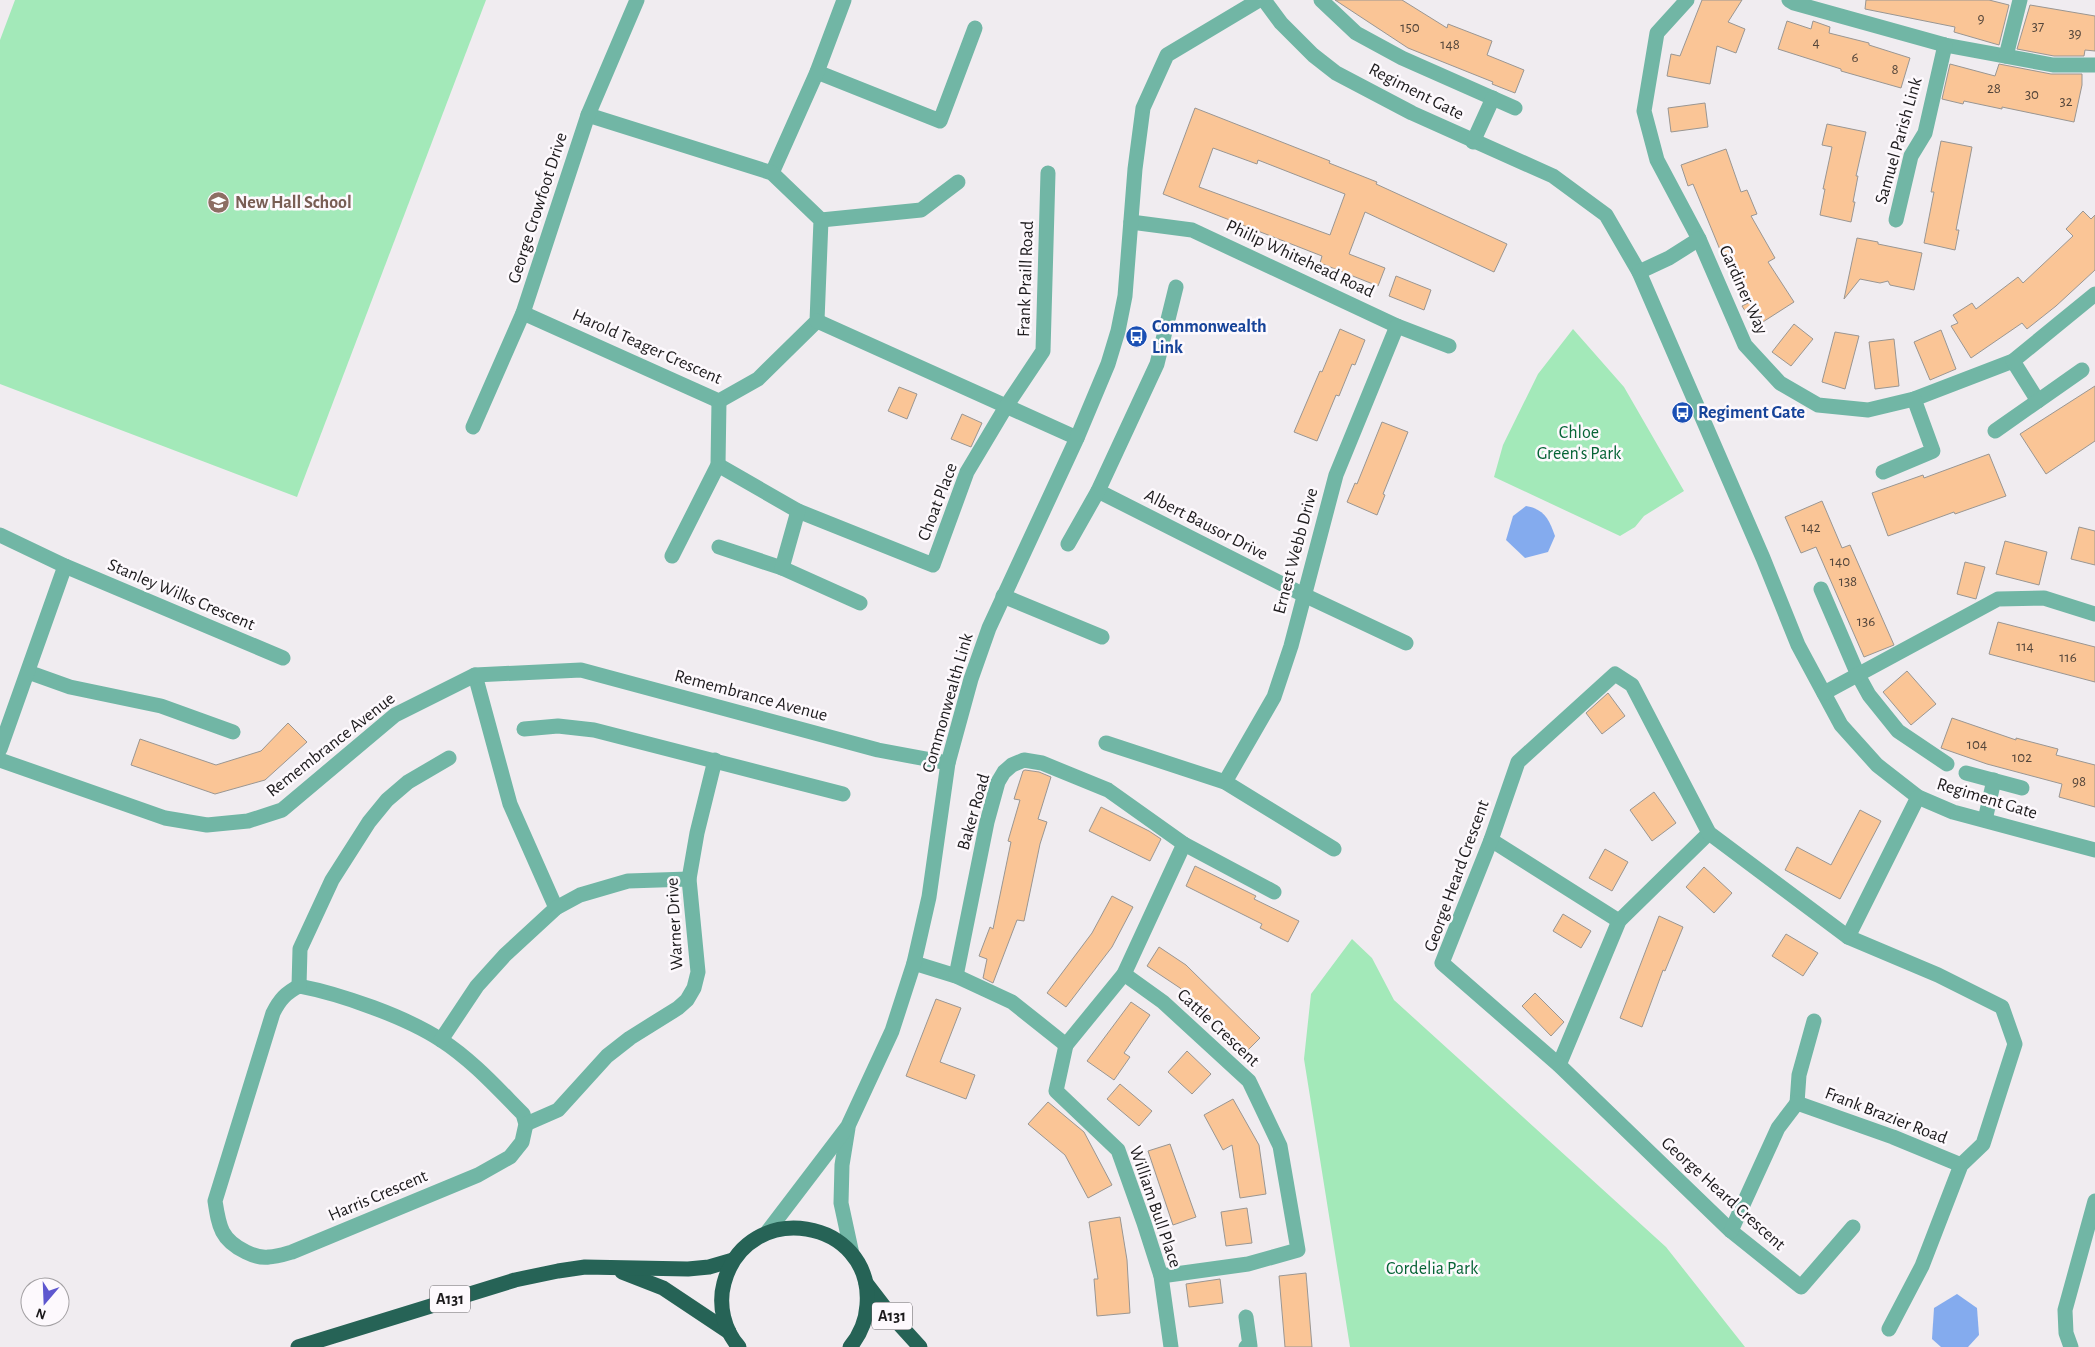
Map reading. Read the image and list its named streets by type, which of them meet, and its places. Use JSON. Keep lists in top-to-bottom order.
{
  "streets": {
    "highway": ["A131"],
    "street": [
      "Regiment Gate",
      "Samuel Parish Link",
      "George Crowfoot Drive",
      "Philip Whitehead Road",
      "Frank Praill Road",
      "Gardiner Way",
      "Harold Teager Crescent",
      "Choat Place",
      "Albert Bausor Drive",
      "Ernest Webb Drive",
      "Stanley Wilks Crescent",
      "Remembrance Avenue",
      "Commonwealth Link",
      "Baker Road",
      "George Heard Crescent",
      "Warner Drive",
      "Cattle Crescent",
      "Frank Brazier Road",
      "Harris Crescent",
      "William Bull Place"
    ]
  },
  "crossings": [
    ["Regiment Gate", "Gardiner Way"],
    ["George Crowfoot Drive", "Harold Teager Crescent"],
    ["Philip Whitehead Road", "Ernest Webb Drive"],
    ["Philip Whitehead Road", "Commonwealth Link"],
    ["Frank Praill Road", "Choat Place"],
    ["Albert Bausor Drive", "Ernest Webb Drive"],
    ["Remembrance Avenue", "Commonwealth Link"],
    ["George Heard Crescent", "Frank Brazier Road"],
    ["Warner Drive", "Harris Crescent"],
    ["Cattle Crescent", "William Bull Place"]
  ],
  "parks": ["Chloe Green's Park", "Cordelia Park"],
  "places": {
    "school or university": ["New Hall School"],
    "bus stop": ["Commonwealth Link", "Regiment Gate"]
  },
  "house_numbers": [
    "9",
    "37",
    "150",
    "39",
    "4",
    "148",
    "6",
    "8",
    "28",
    "30",
    "32",
    "142",
    "140",
    "138",
    "136",
    "114",
    "116",
    "104",
    "102",
    "98"
  ],
  "north": "bottom"
}
